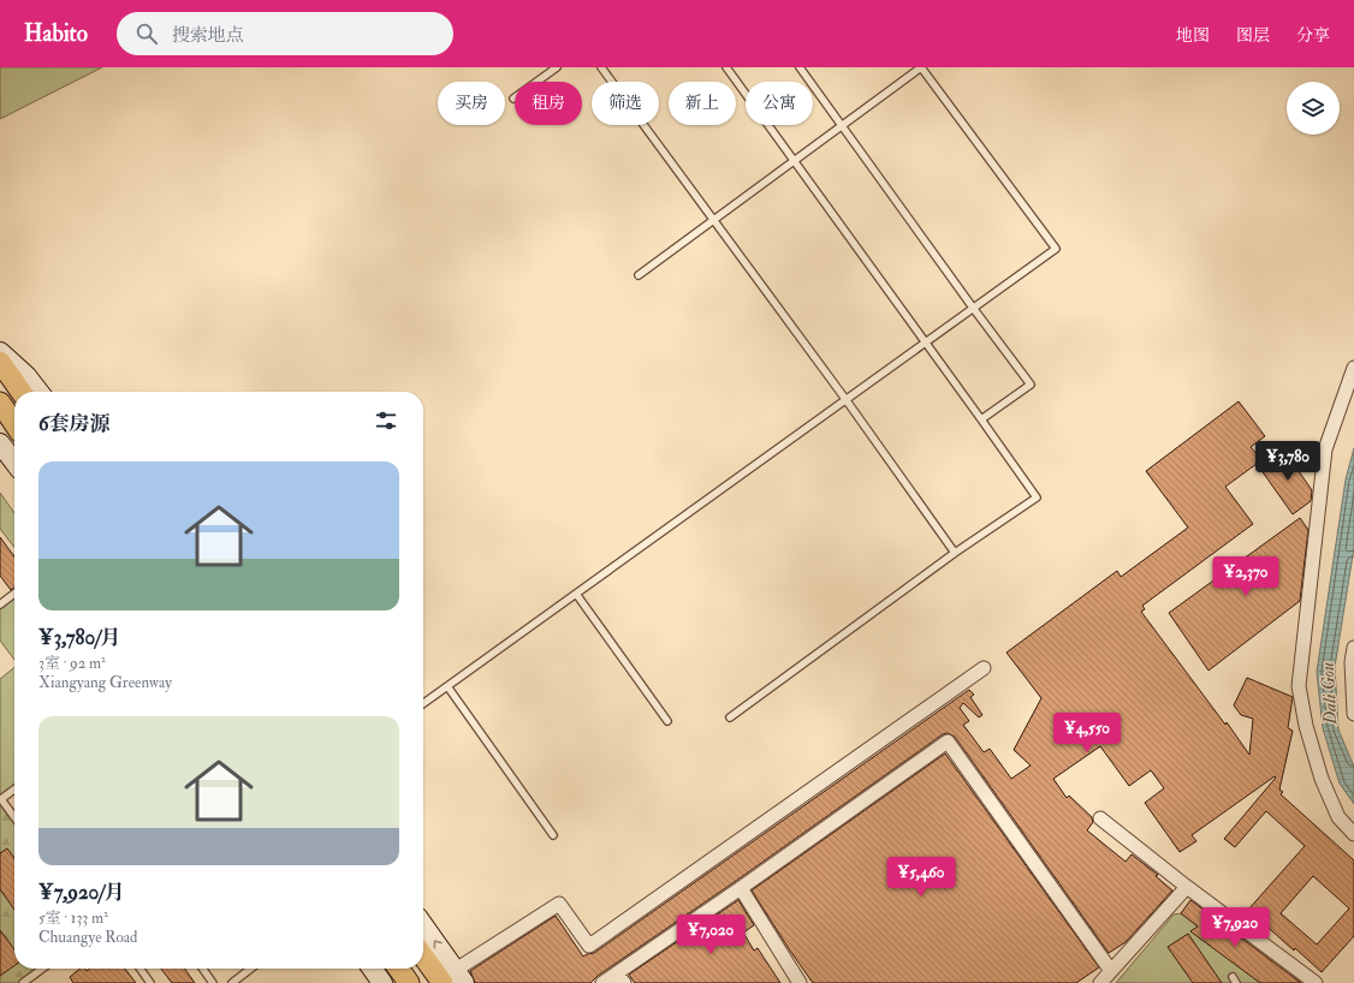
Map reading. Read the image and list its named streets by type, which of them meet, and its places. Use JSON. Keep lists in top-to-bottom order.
{
  "water": ["Dali Gou"],
  "page": {
    "header": "Habito",
    "search": "搜索地点",
    "nav": ["地图", "图层", "分享"],
    "chip": [
      "买房",
      "租房",
      "筛选",
      "新上",
      "公寓"
    ],
    "heading": "6套房源",
    "price": [
      "¥3,780",
      "¥2,370",
      "¥4,550",
      "¥5,460",
      "¥7,920",
      "¥7,020"
    ],
    "list": [
      {
        "name": "¥3,780/月",
        "note": "3室 · 92 m² · Xiangyang Greenway"
      },
      {
        "name": "¥7,920/月",
        "note": "5室 · 133 m² · Chuangye Road"
      }
    ]
  }
}
